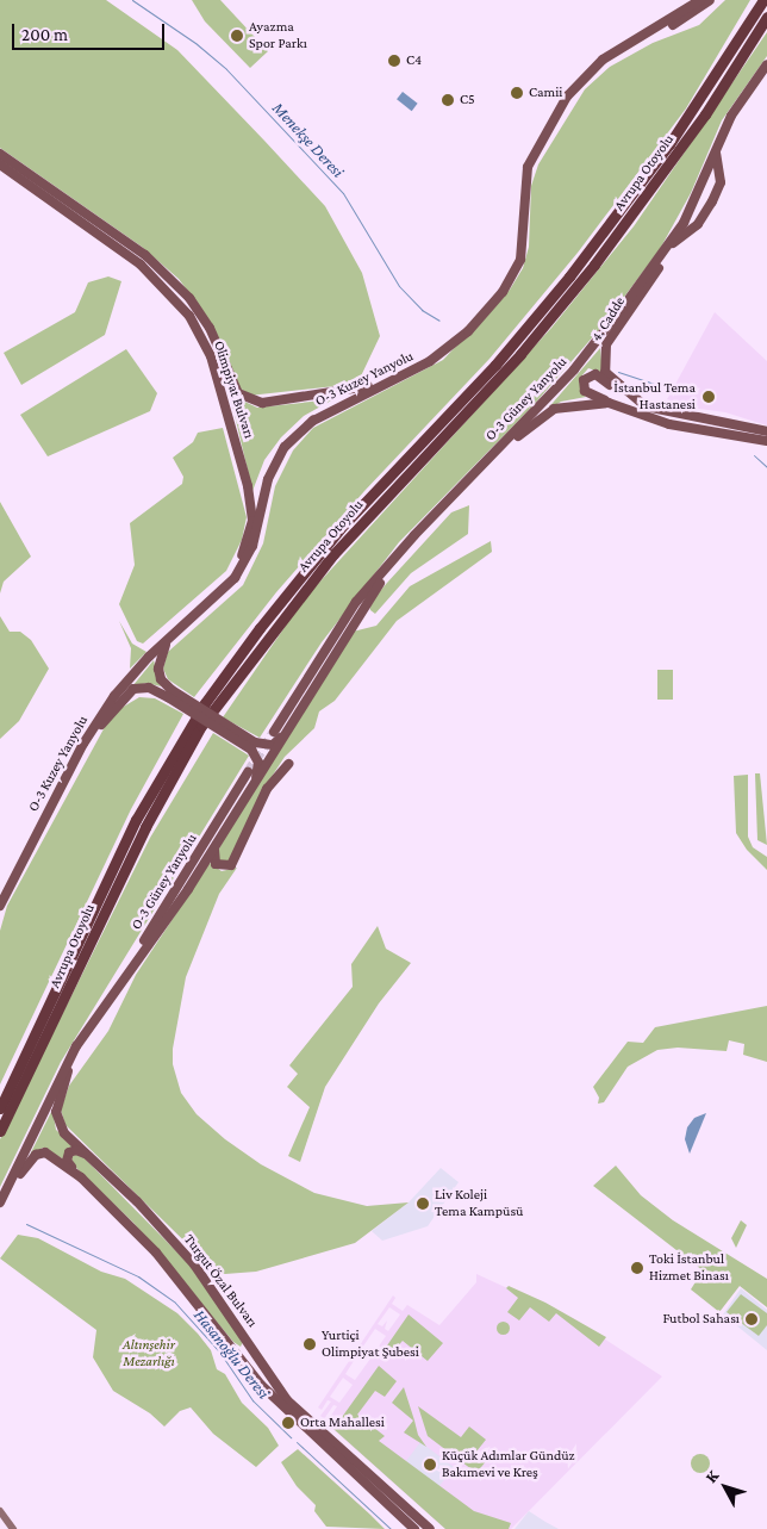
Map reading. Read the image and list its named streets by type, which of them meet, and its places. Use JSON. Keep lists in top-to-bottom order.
{
  "streets": {
    "highway": ["Avrupa Otoyolu"],
    "main road": [
      "4. Cadde",
      "O-3 Kuzey Yanyolu",
      "Olimpiyat Bulvarı",
      "O-3 Güney Yanyolu",
      "Turgut Özal Bulvarı"
    ]
  },
  "crossings": [
    ["4. Cadde", "O-3 Güney Yanyolu"],
    ["O-3 Kuzey Yanyolu", "Olimpiyat Bulvarı"]
  ],
  "water": ["Menekşe Deresi", "Hasanoğlu Deresi"],
  "parks": ["Altınşehir Mezarlığı"],
  "places": [
    "Ayazma Spor Parkı",
    "C4",
    "Camii",
    "C5",
    "İstanbul Tema Hastanesi",
    "Liv Koleji Tema Kampüsü",
    "Toki İstanbul Hizmet Binası",
    "Futbol Sahası",
    "Yurtiçi Olimpiyat Şubesi",
    "Orta Mahallesi",
    "Küçük Adımlar Gündüz Bakımevi ve Kreş"
  ],
  "scale_bar": "200 m",
  "north": "top left"
}
